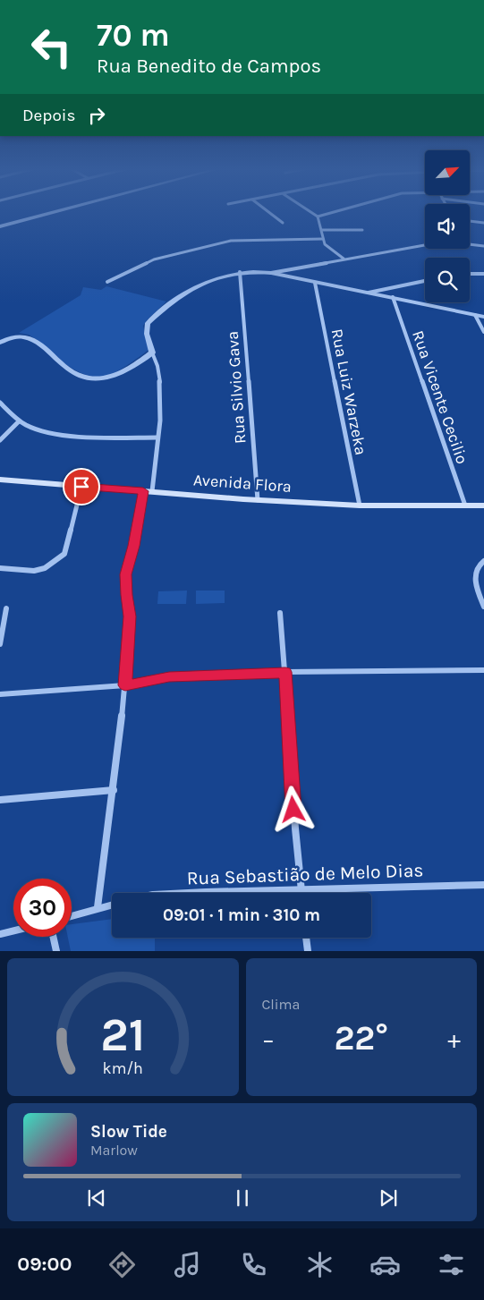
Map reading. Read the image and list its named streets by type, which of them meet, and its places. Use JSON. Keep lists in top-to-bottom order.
{
  "streets": {
    "main road": ["Avenida Flora"],
    "street": [
      "Rua Silvio Gava",
      "Rua Luiz Warzeka",
      "Rua Vicente Cecilio",
      "Rua Sebastião de Melo Dias"
    ]
  },
  "crossings": [
    ["Rua Silvio Gava", "Avenida Flora"],
    ["Rua Luiz Warzeka", "Avenida Flora"],
    ["Rua Vicente Cecilio", "Avenida Flora"]
  ],
  "north": "top right",
  "page": {
    "turn": ["70 m", "Rua Benedito de Campos"],
    "then": "Depois",
    "limit": "30",
    "trip": "09:01 · 1 min · 310 m",
    "tile": "Clima",
    "heat": ["−", "22°", "+"],
    "song": ["Slow Tide", "Marlow"],
    "tabs": "09:00",
    "gauge": ["21", "km/h"]
  }
}
